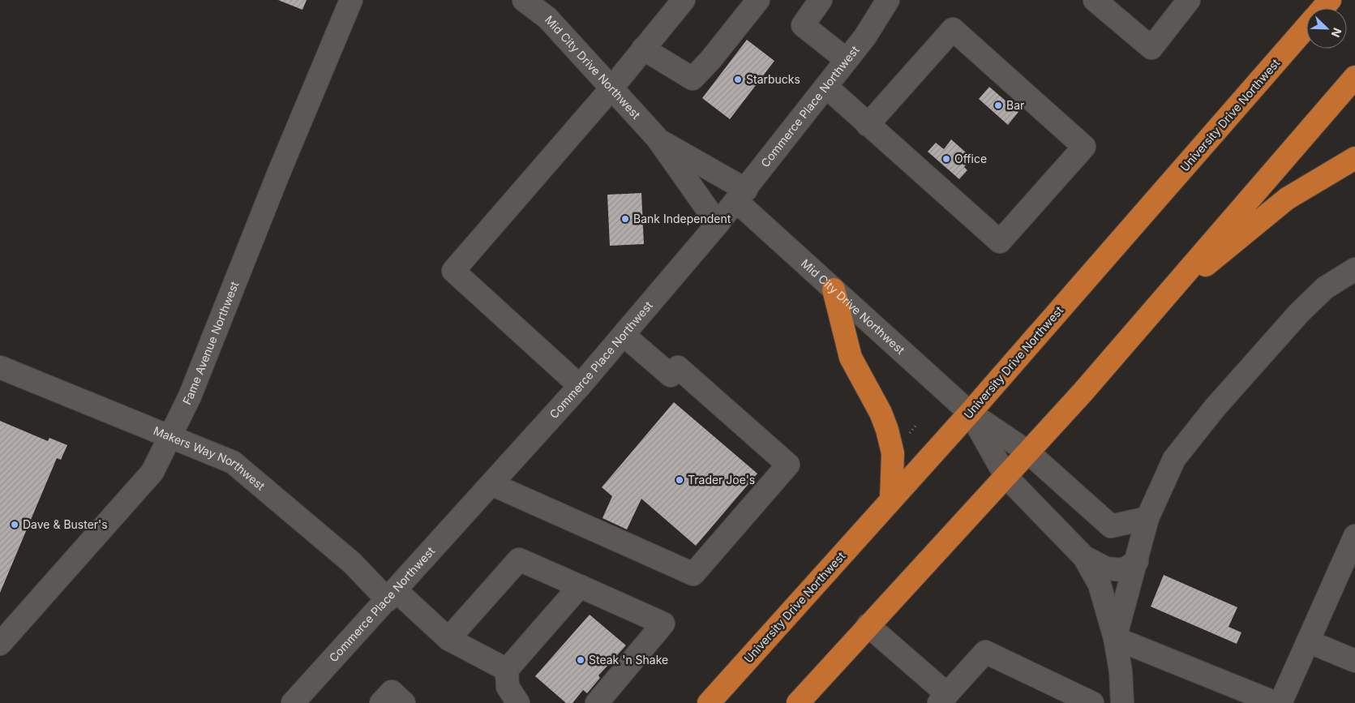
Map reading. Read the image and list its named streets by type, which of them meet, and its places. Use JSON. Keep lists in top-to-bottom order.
{
  "streets": {
    "highway": ["University Drive Northwest"],
    "street": [
      "Mid City Drive Northwest",
      "Commerce Place Northwest",
      "Fame Avenue Northwest",
      "Makers Way Northwest"
    ]
  },
  "crossings": [
    ["Mid City Drive Northwest", "Commerce Place Northwest"],
    ["Mid City Drive Northwest", "University Drive Northwest"],
    ["Commerce Place Northwest", "Makers Way Northwest"],
    ["Fame Avenue Northwest", "Makers Way Northwest"]
  ],
  "places": [
    "Starbucks",
    "Bar",
    "Office",
    "Bank Independent",
    "Trader Joe's",
    "Dave & Buster's",
    "Steak 'n Shake"
  ],
  "north": "bottom right"
}
